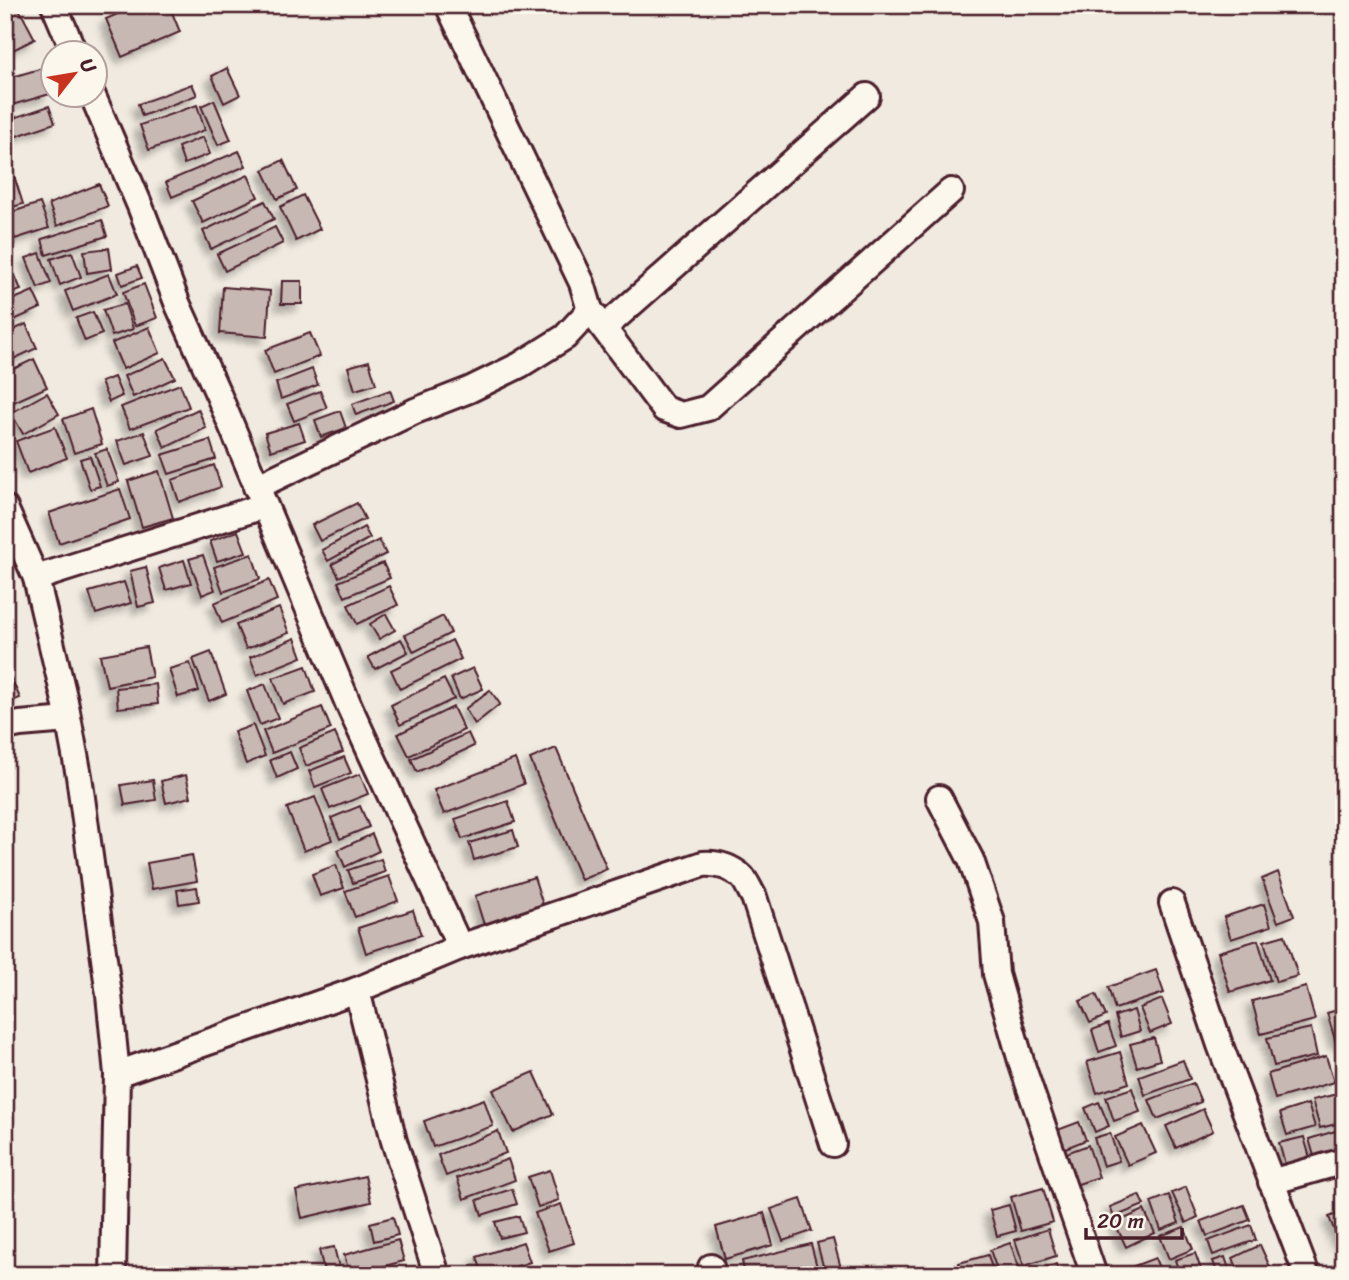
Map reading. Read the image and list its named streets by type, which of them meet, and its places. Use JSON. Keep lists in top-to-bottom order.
{
  "scale_bar": "20 m",
  "north": "top right"
}
